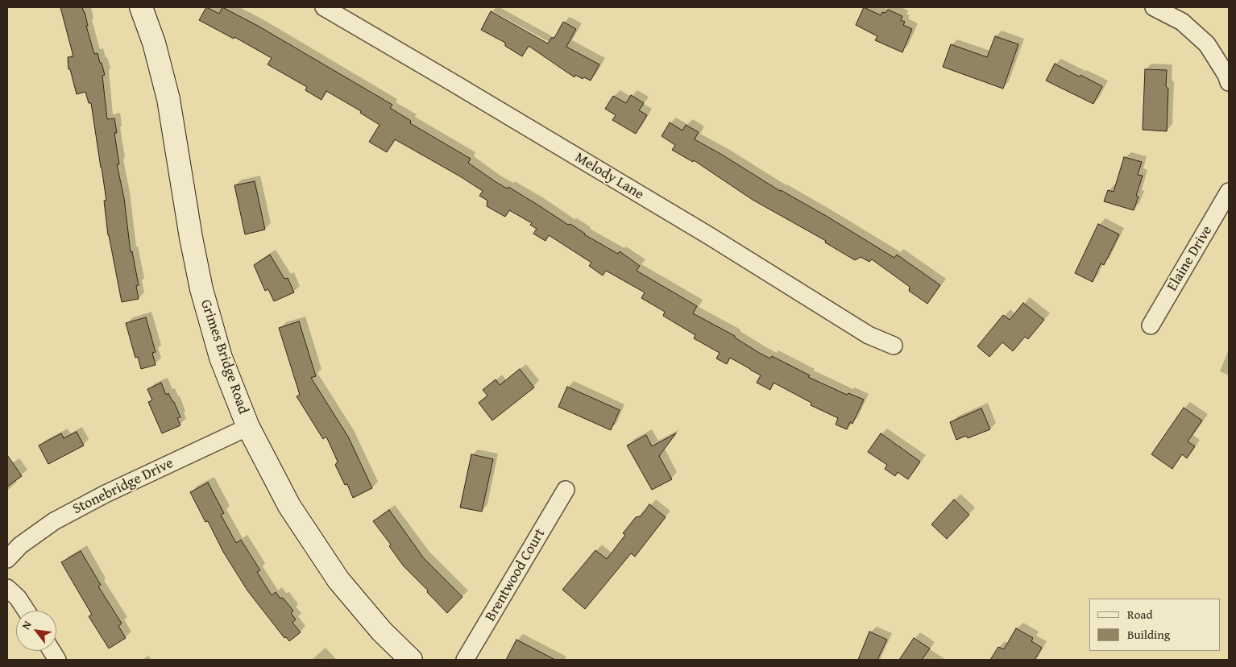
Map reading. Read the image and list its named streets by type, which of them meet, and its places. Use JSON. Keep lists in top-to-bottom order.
{
  "streets": {
    "street": [
      "Melody Lane",
      "Elaine Drive",
      "Grimes Bridge Road",
      "Stonebridge Drive",
      "Brentwood Court"
    ]
  },
  "crossings": [
    ["Grimes Bridge Road", "Stonebridge Drive"]
  ],
  "legend": ["Road", "Building"],
  "north": "top left"
}
